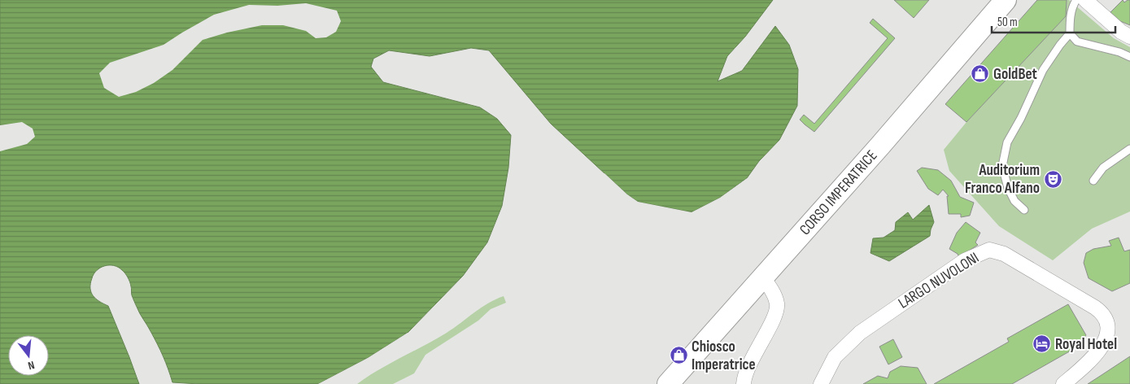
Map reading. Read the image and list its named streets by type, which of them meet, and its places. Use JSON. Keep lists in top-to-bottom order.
{
  "streets": {
    "main road": ["CORSO IMPERATRICE"],
    "street": ["LARGO NUVOLONI"]
  },
  "places": {
    "shop": ["GoldBet", "Chiosco Imperatrice"],
    "theatre": ["Auditorium Franco Alfano"],
    "hotel": ["Royal Hotel"]
  },
  "scale_bar": "50 m",
  "north": "bottom"
}
